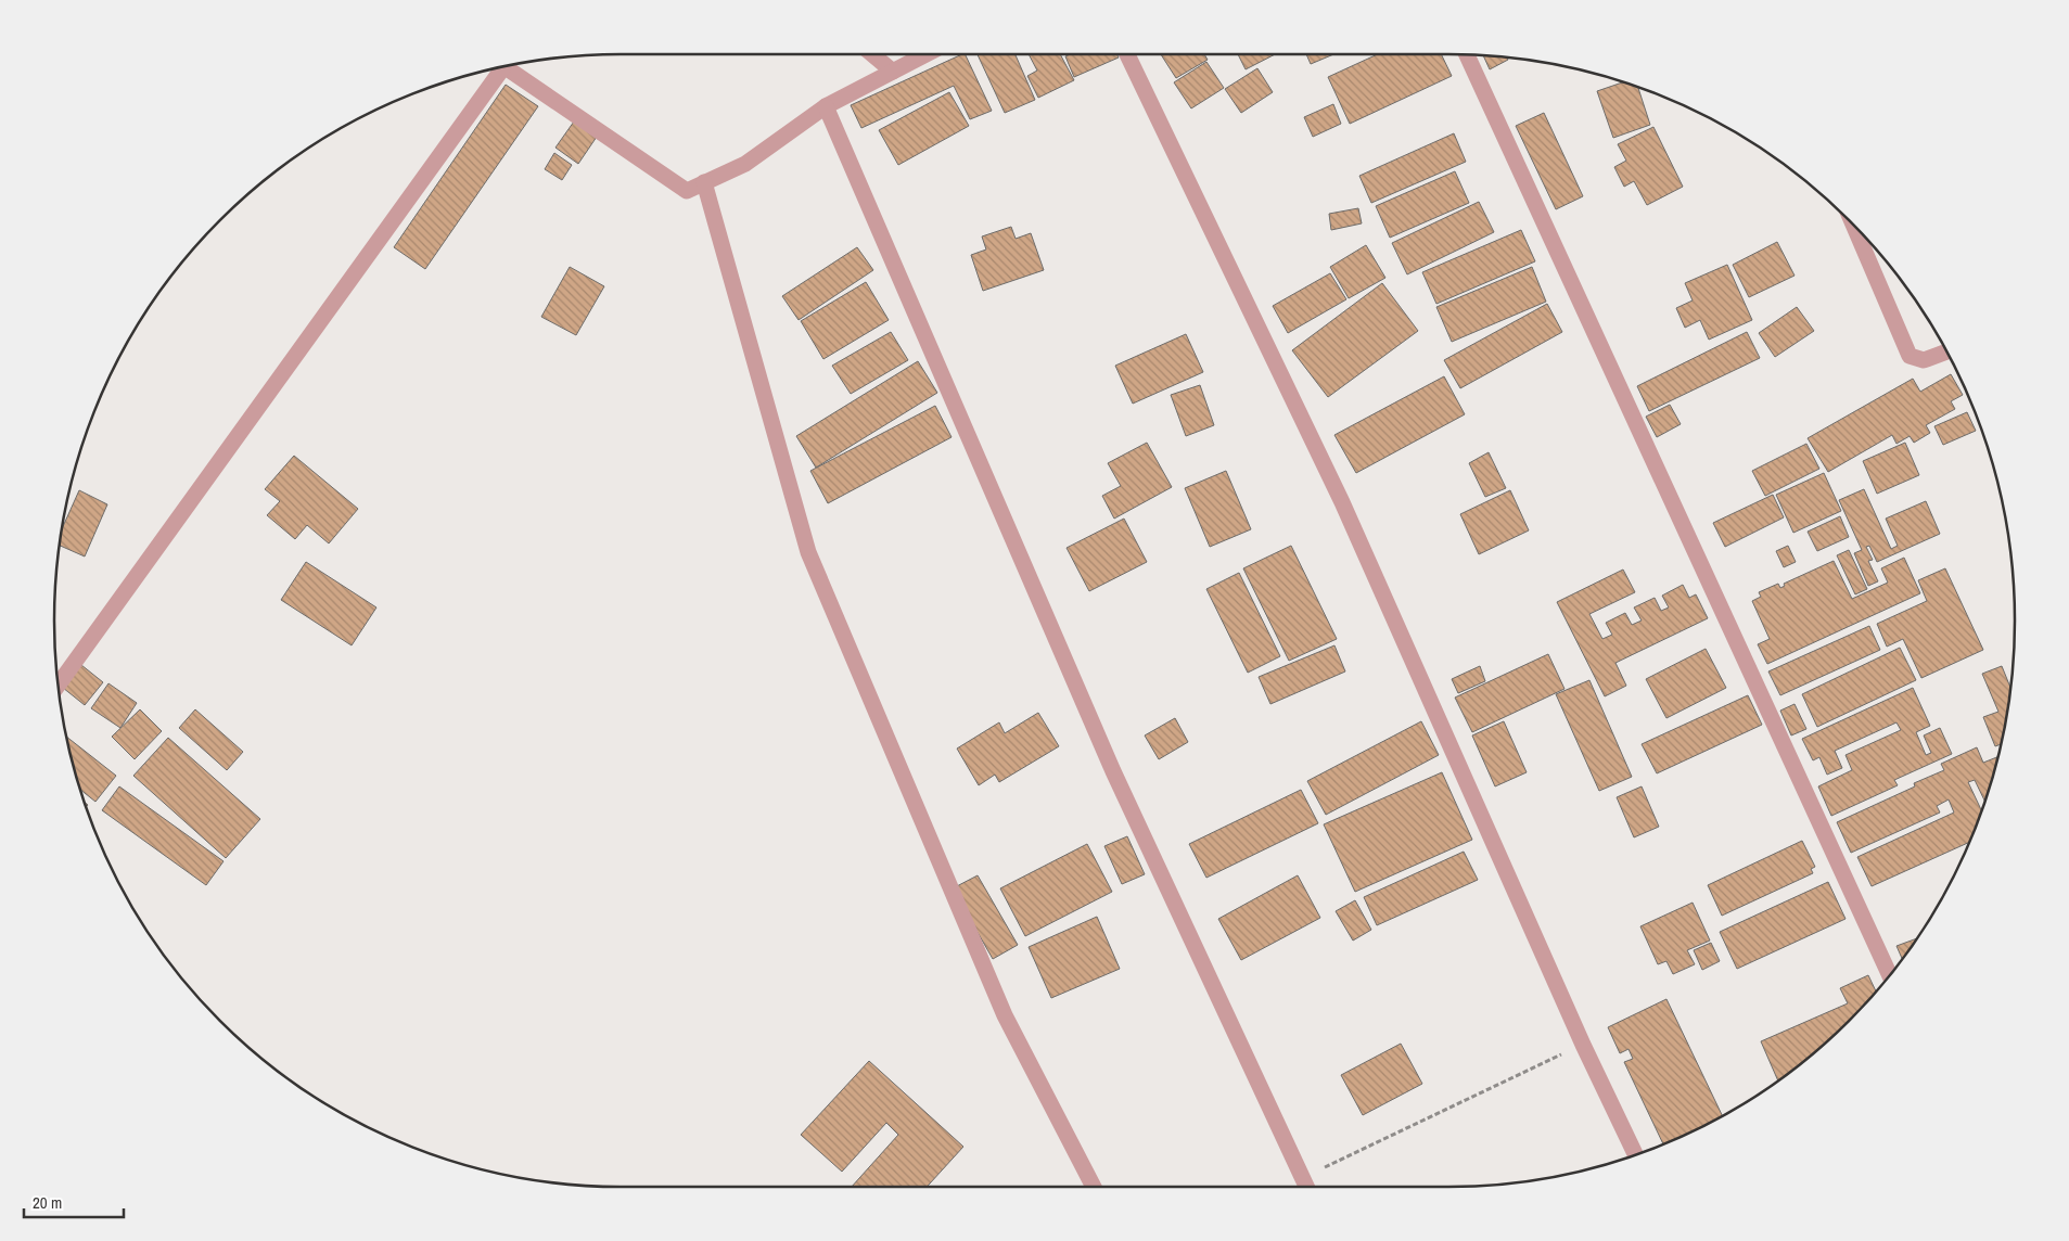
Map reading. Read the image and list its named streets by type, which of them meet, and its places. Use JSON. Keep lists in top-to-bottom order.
{
  "scale_bar": "20 m"
}
